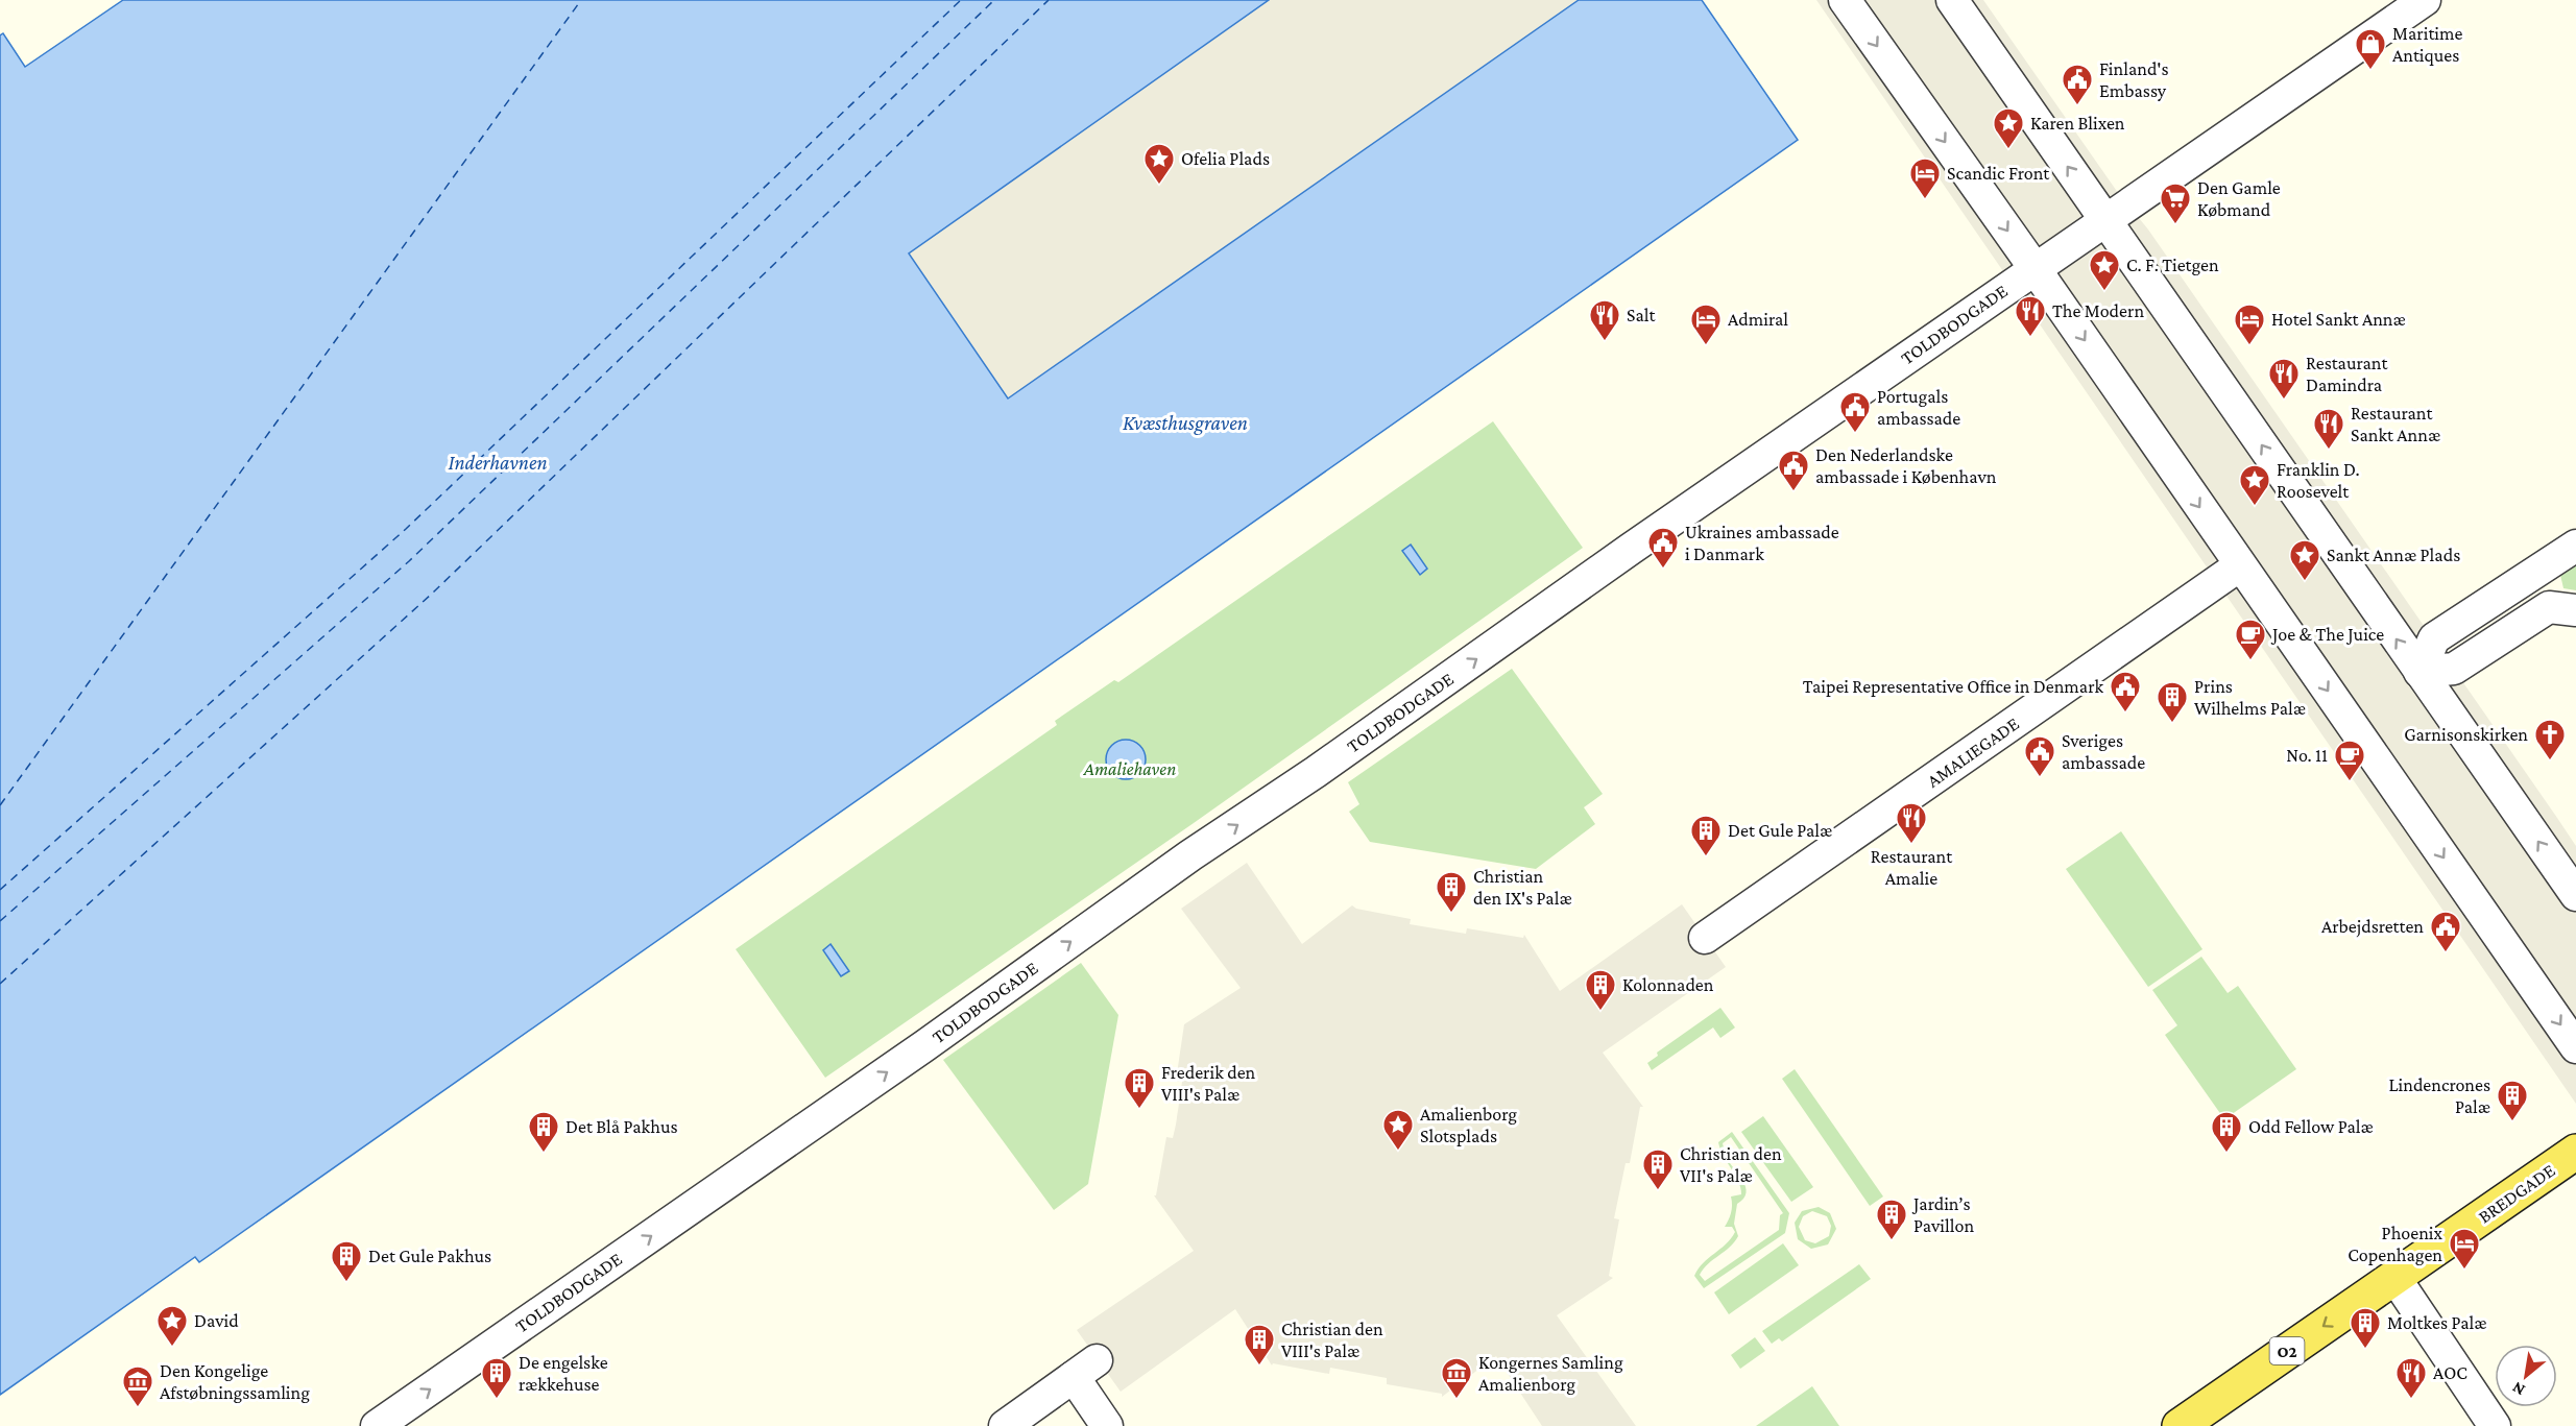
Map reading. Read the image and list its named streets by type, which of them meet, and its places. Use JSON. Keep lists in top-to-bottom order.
{
  "streets": {
    "main road": ["BREDGADE", "O2"],
    "street": ["TOLDBODGADE", "AMALIEGADE"]
  },
  "one_way": ["TOLDBODGADE", "BREDGADE"],
  "water": ["Kvæsthusgraven", "Inderhavnen"],
  "parks": ["Amaliehaven"],
  "places": {
    "shop": ["Maritime Antiques"],
    "public building": [
      "Finland's Embassy",
      "Portugals ambassade",
      "Den Nederlandske ambassade i København",
      "Ukraines ambassade i Danmark",
      "Taipei Representative Office in Denmark",
      "Sveriges ambassade",
      "Arbejdsretten"
    ],
    "place": [
      "Karen Blixen",
      "Ofelia Plads",
      "C. F. Tietgen",
      "Franklin D. Roosevelt",
      "Sankt Annæ Plads",
      "Amalienborg Slotsplads",
      "David"
    ],
    "hotel": [
      "Scandic Front",
      "Admiral",
      "Hotel Sankt Annæ",
      "Phoenix Copenhagen"
    ],
    "supermarket": ["Den Gamle Købmand"],
    "restaurant": [
      "The Modern",
      "Salt",
      "Restaurant Damindra",
      "Restaurant Sankt Annæ",
      "Restaurant Amalie",
      "AOC"
    ],
    "cafe": ["Joe & The Juice", "No. 11"],
    "building": [
      "Prins Wilhelms Palæ",
      "Det Gule Palæ",
      "Christian den IX's Palæ",
      "Kolonnaden",
      "Frederik den VIII's Palæ",
      "Lindencrones Palæ",
      "Det Blå Pakhus",
      "Odd Fellow Palæ",
      "Christian den VII's Palæ",
      "Jardin’s Pavillon",
      "Det Gule Pakhus",
      "Moltkes Palæ",
      "Christian den VIII's Palæ",
      "De engelske rækkehuse"
    ],
    "church": ["Garnisonskirken"],
    "museum": ["Kongernes Samling Amalienborg", "Den Kongelige Afstøbningssamling"]
  },
  "north": "bottom left"
}
